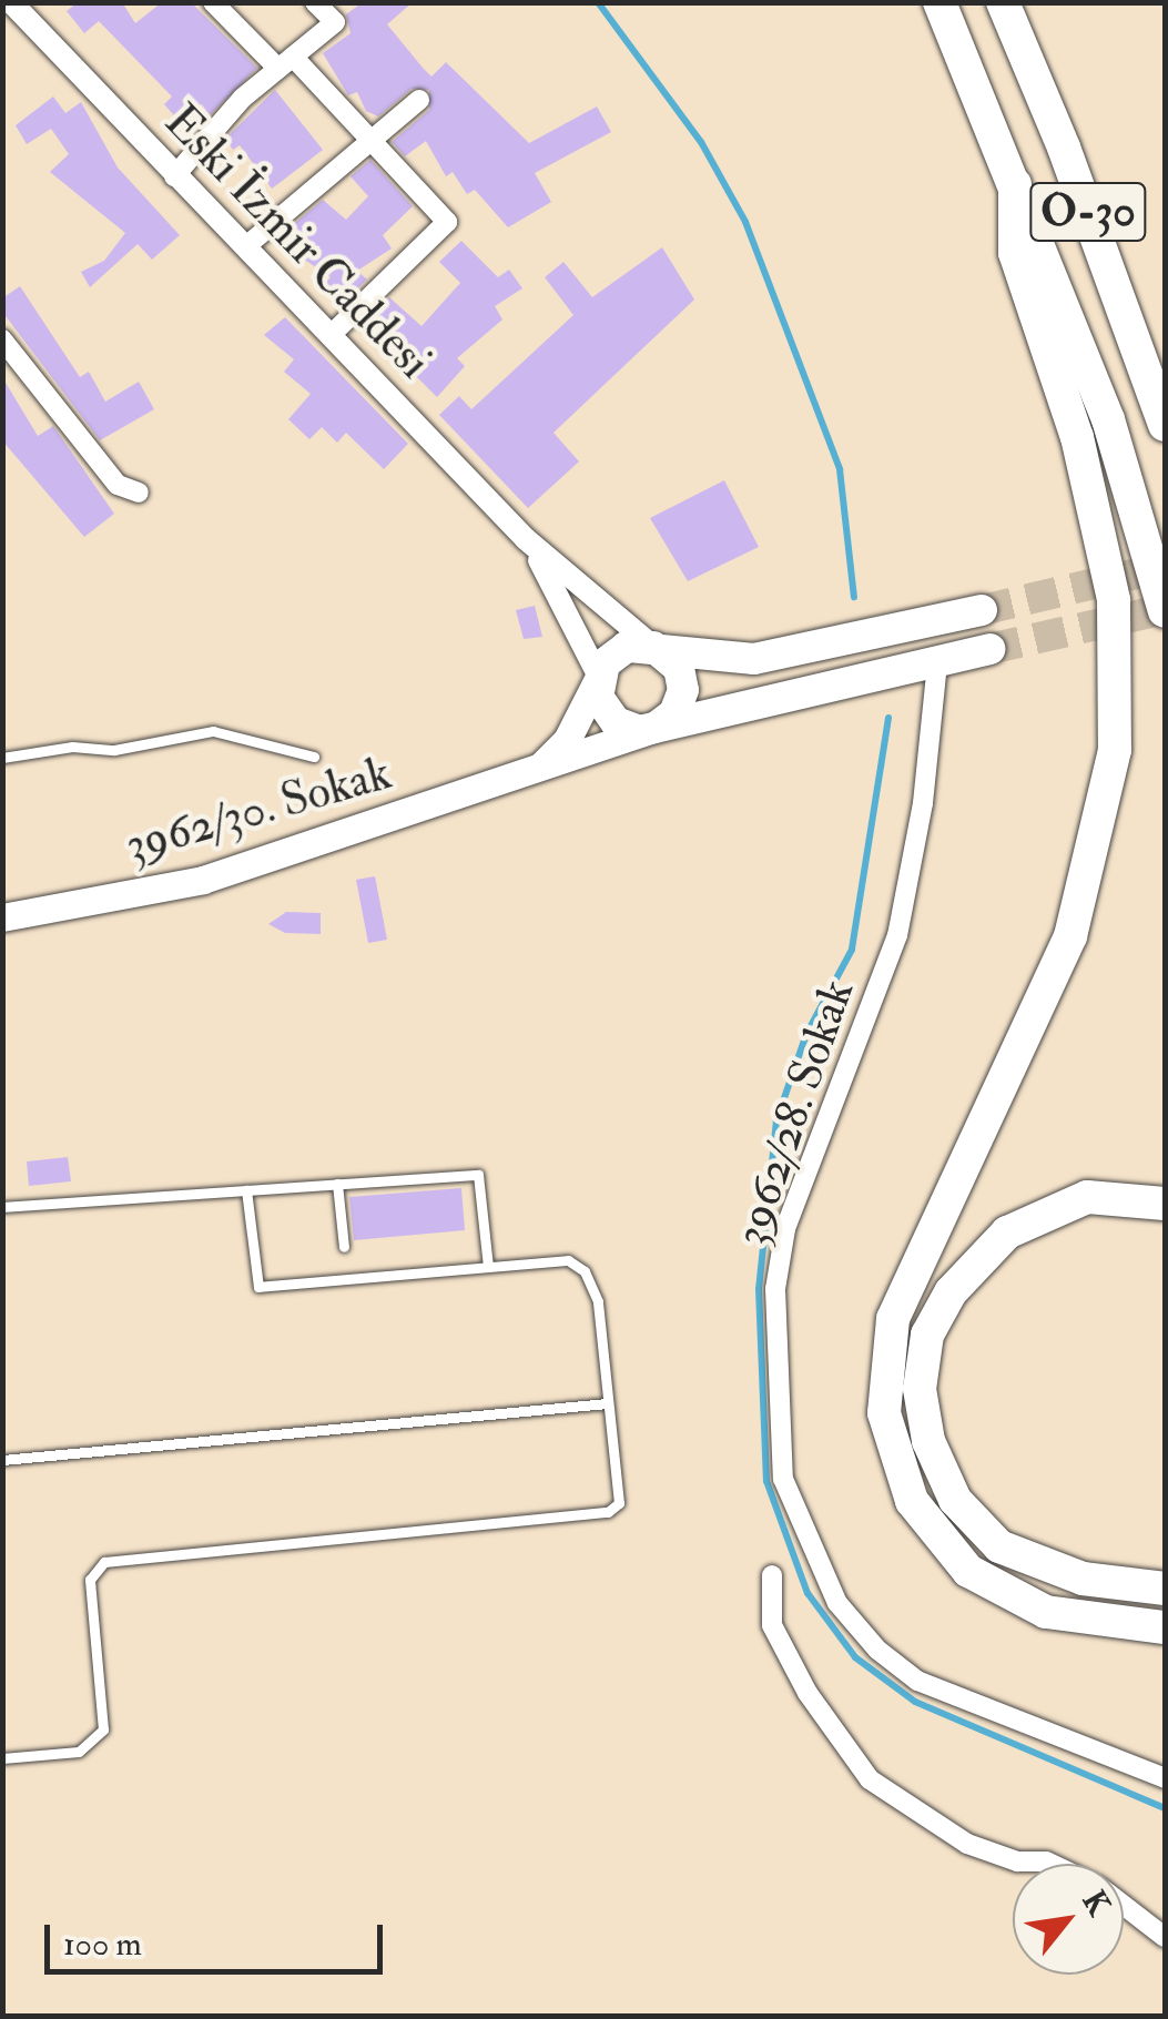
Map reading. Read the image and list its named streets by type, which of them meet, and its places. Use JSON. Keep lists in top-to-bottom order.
{
  "streets": {
    "highway": ["O-30"],
    "main road": ["3962/30. Sokak"],
    "street": ["Eski İzmir Caddesi", "3962/28. Sokak"]
  },
  "crossings": [
    ["Eski İzmir Caddesi", "3962/30. Sokak"]
  ],
  "scale_bar": "100 m",
  "north": "top right"
}
